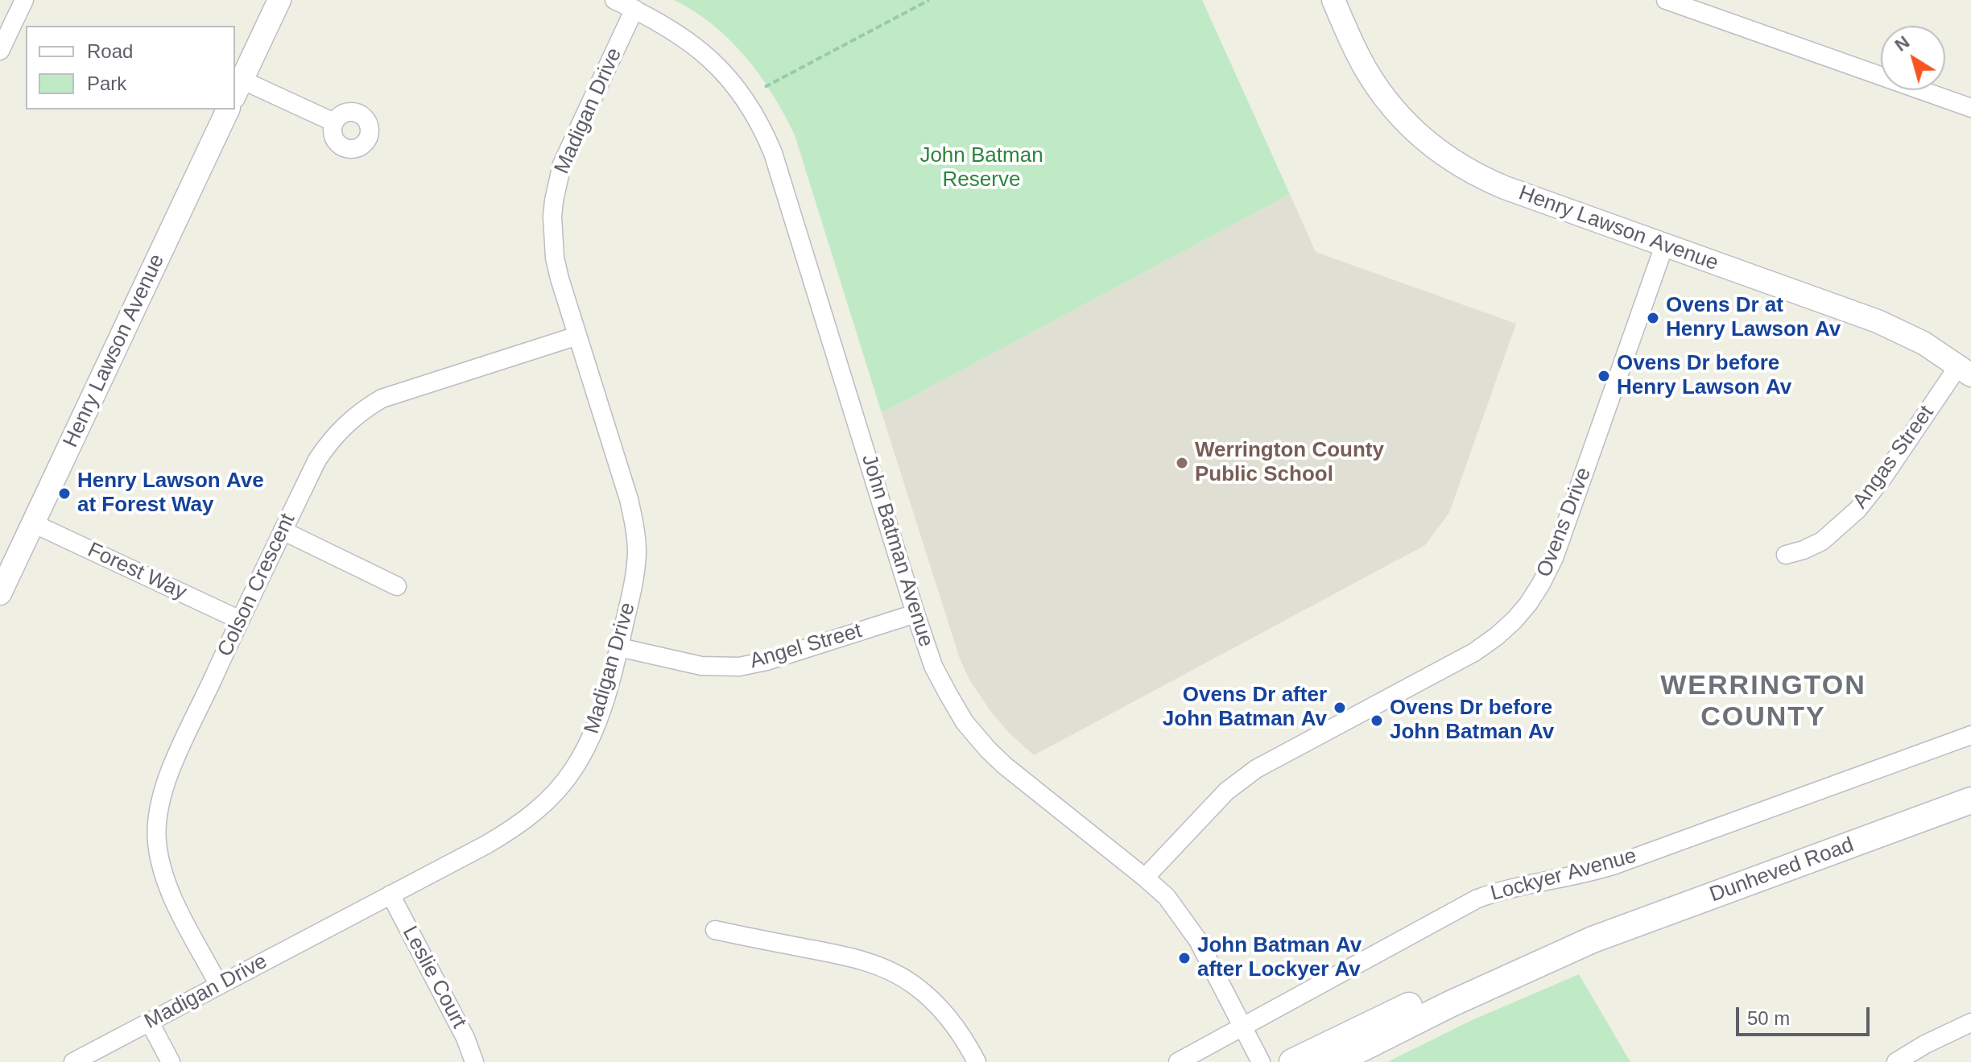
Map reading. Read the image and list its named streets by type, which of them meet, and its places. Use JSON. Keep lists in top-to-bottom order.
{
  "streets": {
    "main road": ["Dunheved Road"],
    "street": [
      "Madigan Drive",
      "Henry Lawson Avenue",
      "Angas Street",
      "Ovens Drive",
      "John Batman Avenue",
      "Forest Way",
      "Colson Crescent",
      "Angel Street",
      "Lockyer Avenue",
      "Leslie Court"
    ]
  },
  "crossings": [
    ["Madigan Drive", "John Batman Avenue"],
    ["Madigan Drive", "Colson Crescent"],
    ["Madigan Drive", "Angel Street"],
    ["Madigan Drive", "Leslie Court"],
    ["Henry Lawson Avenue", "Angas Street"],
    ["Henry Lawson Avenue", "Ovens Drive"],
    ["Henry Lawson Avenue", "Forest Way"],
    ["Ovens Drive", "John Batman Avenue"],
    ["John Batman Avenue", "Angel Street"],
    ["John Batman Avenue", "Lockyer Avenue"],
    ["Forest Way", "Colson Crescent"]
  ],
  "districts": ["WERRINGTON COUNTY"],
  "parks": ["John Batman Reserve"],
  "places": [
    "Ovens Dr at Henry Lawson Av",
    "Ovens Dr before Henry Lawson Av",
    "Werrington County Public School",
    "Henry Lawson Ave at Forest Way",
    "Ovens Dr after John Batman Av",
    "Ovens Dr before John Batman Av",
    "John Batman Av after Lockyer Av"
  ],
  "legend": ["Road", "Park"],
  "scale_bar": "50 m",
  "north": "top left"
}
